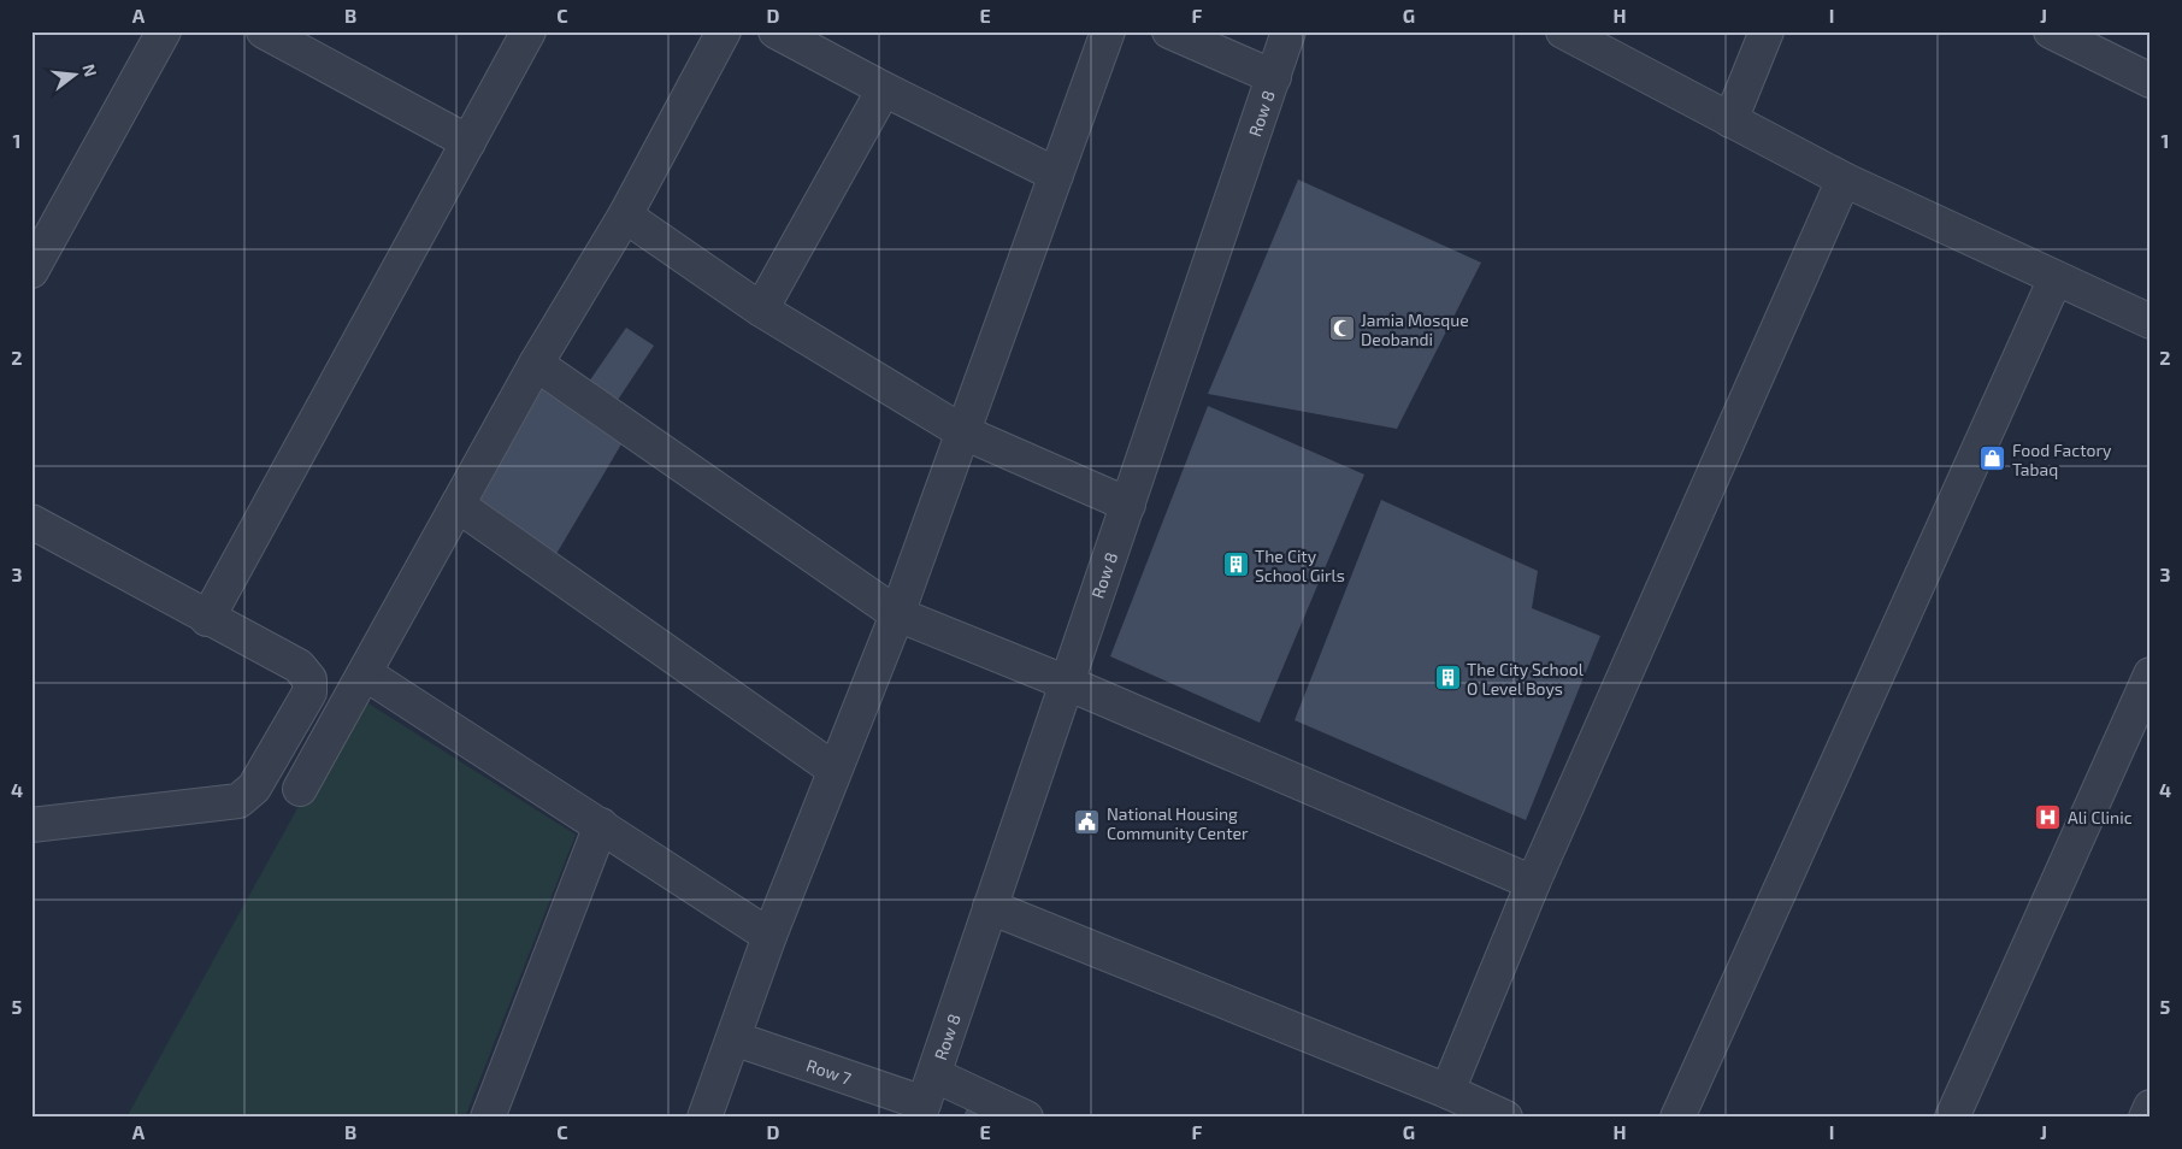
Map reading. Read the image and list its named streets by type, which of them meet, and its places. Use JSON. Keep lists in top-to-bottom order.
{
  "streets": {
    "street": ["Row 8", "Row 7"]
  },
  "crossings": [
    ["Row 8", "Row 7"]
  ],
  "places": {
    "mosque": ["Jamia Mosque Deobandi"],
    "shop": ["Food Factory Tabaq"],
    "building": ["The City School Girls", "The City School O Level Boys"],
    "hospital": ["Ali Clinic"],
    "public building": ["National Housing Community Center"]
  },
  "north": "right",
  "grid": {
    "columns": [
      "A",
      "B",
      "C",
      "D",
      "E",
      "F",
      "G",
      "H",
      "I",
      "J"
    ],
    "rows": [
      "1",
      "2",
      "3",
      "4",
      "5"
    ]
  }
}
